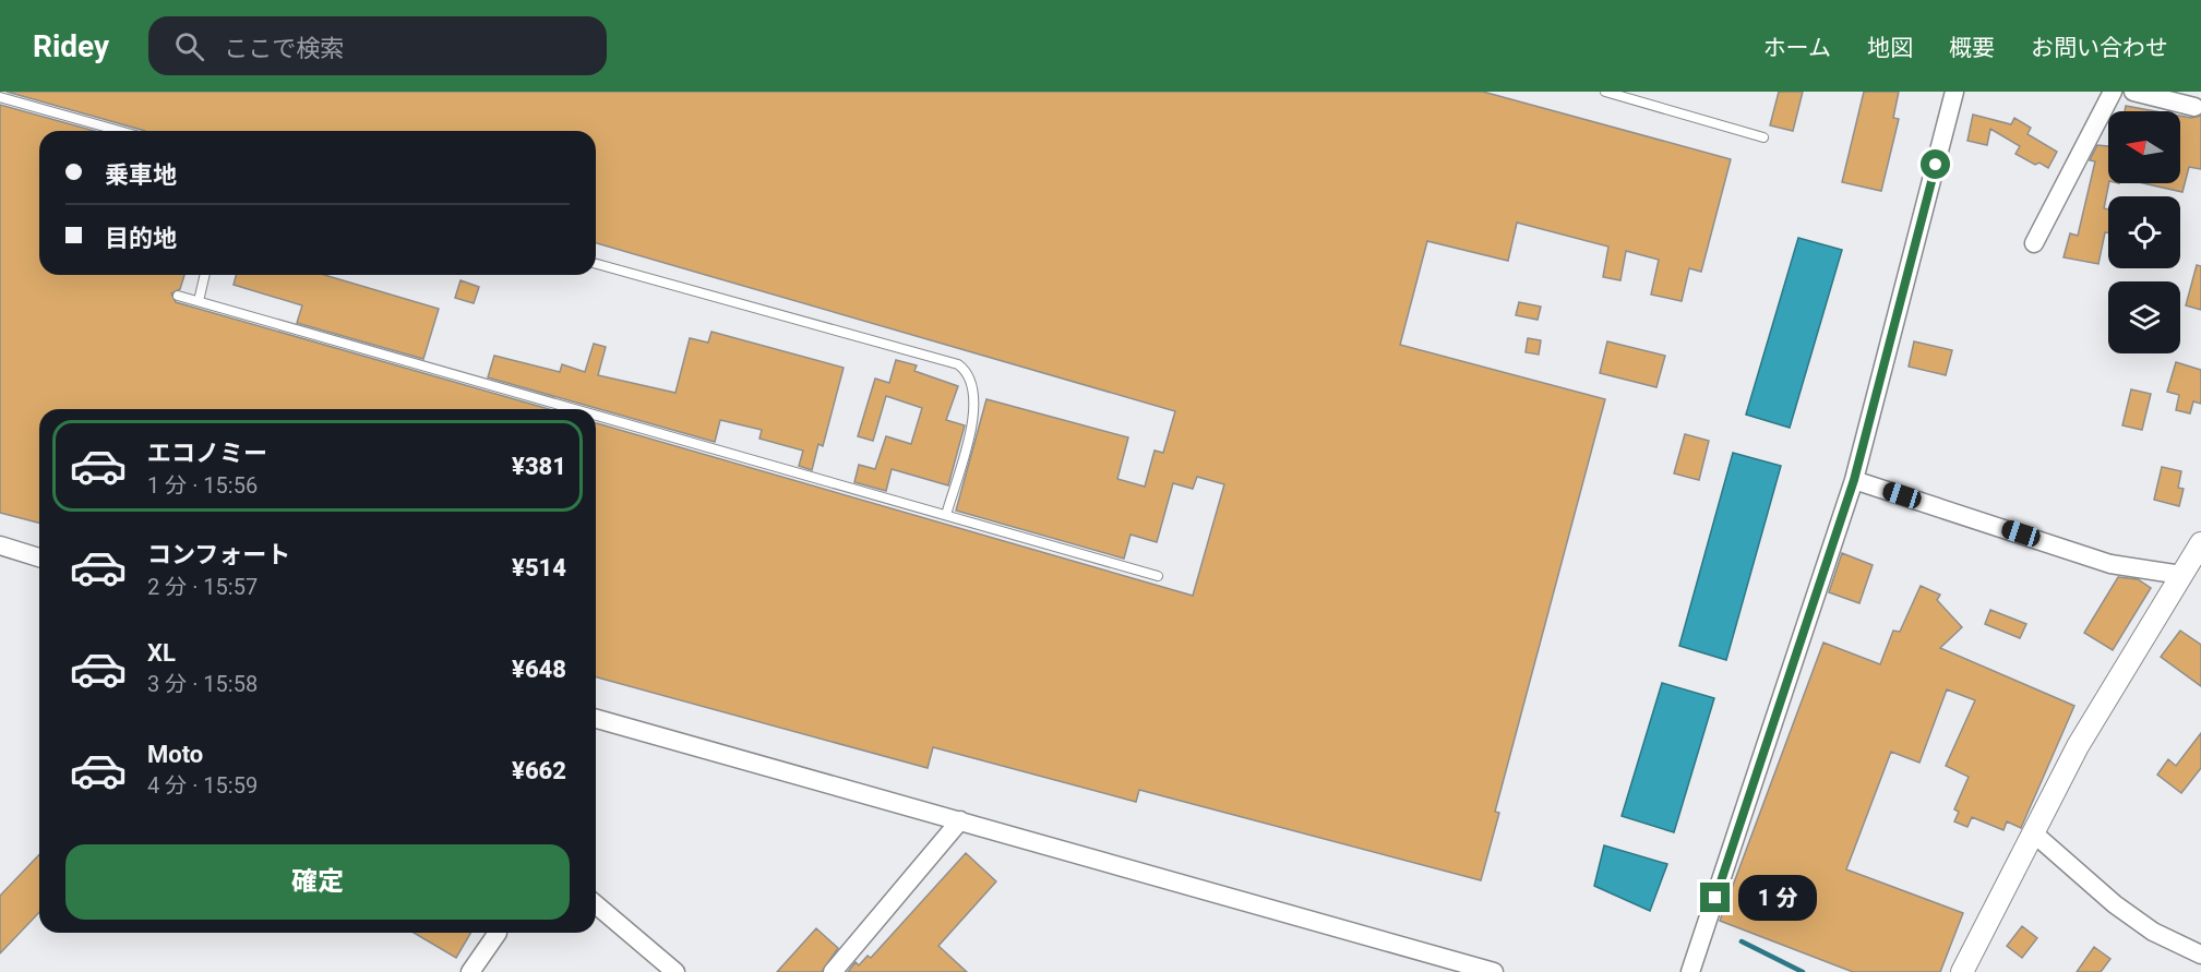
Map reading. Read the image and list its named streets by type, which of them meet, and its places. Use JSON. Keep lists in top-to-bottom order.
{
  "north": "left",
  "page": {
    "header": "Ridey",
    "search": "ここで検索",
    "nav": [
      "ホーム",
      "地図",
      "概要",
      "お問い合わせ"
    ],
    "banner": ["乗車地", "目的地"],
    "list": [
      {
        "name": "エコノミー",
        "note": "1 分 · 15:56",
        "value": "¥381"
      },
      {
        "name": "コンフォート",
        "note": "2 分 · 15:57",
        "value": "¥514"
      },
      {
        "name": "XL",
        "note": "3 分 · 15:58",
        "value": "¥648"
      },
      {
        "name": "Moto",
        "note": "4 分 · 15:59",
        "value": "¥662"
      }
    ],
    "buttons": "確定",
    "bubble": "1 分"
  }
}
